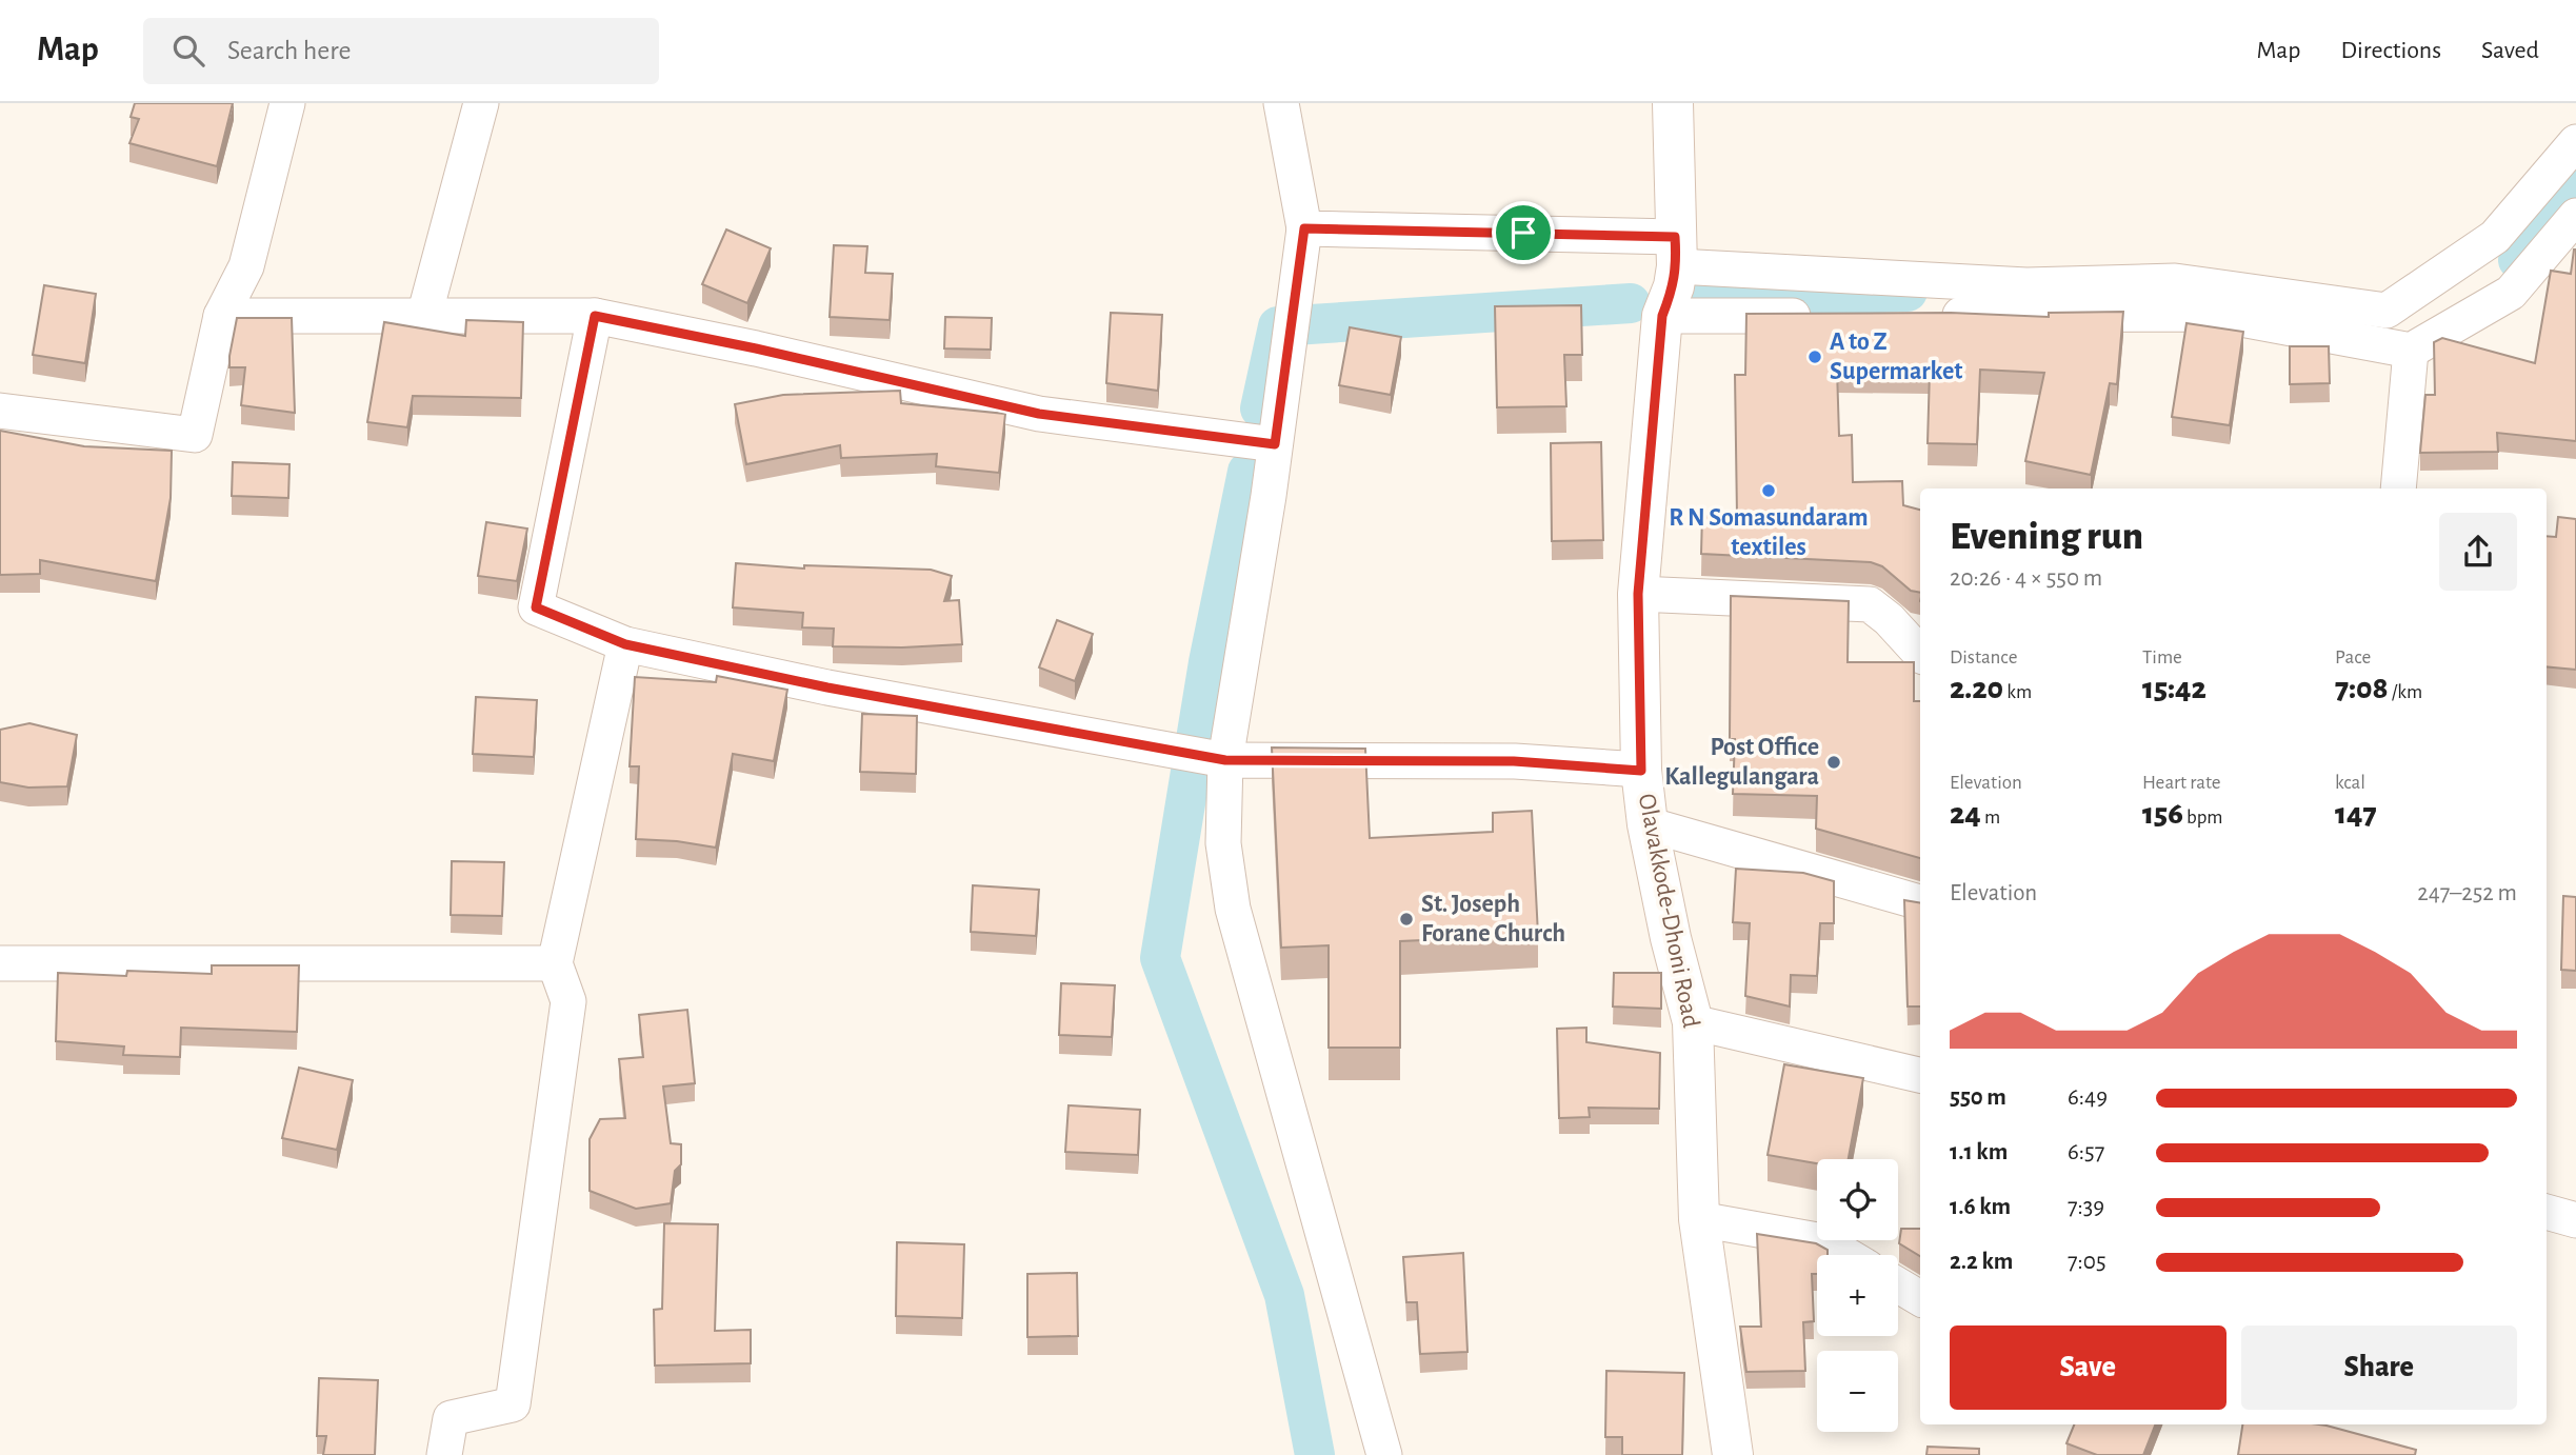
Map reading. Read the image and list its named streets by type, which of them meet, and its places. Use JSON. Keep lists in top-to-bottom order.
{
  "streets": {
    "main road": ["Olavakkode-Dhoni Road"]
  },
  "places": [
    "A to Z Supermarket",
    "R N Somasundaram textiles",
    "Post Office Kallegulangara",
    "St. Joseph Forane Church"
  ],
  "page": {
    "header": "Map",
    "search": "Search here",
    "nav": ["Map", "Directions", "Saved"],
    "heading": ["Evening run", "20:26 · 4 × 550 m"],
    "stats": [
      ["Distance", "2.20 km"],
      ["Time", "15:42"],
      ["Pace", "7:08 /km"],
      ["Elevation", "24 m"],
      ["Heart rate", "156 bpm"],
      ["kcal", "147"]
    ],
    "chart": ["Elevation", "247–252 m"],
    "list": [
      {
        "name": "550 m",
        "note": "6:49"
      },
      {
        "name": "1.1 km",
        "note": "6:57"
      },
      {
        "name": "1.6 km",
        "note": "7:39"
      },
      {
        "name": "2.2 km",
        "note": "7:05"
      }
    ],
    "map_buttons": ["+", "−"],
    "buttons": ["Save", "Share"]
  }
}
